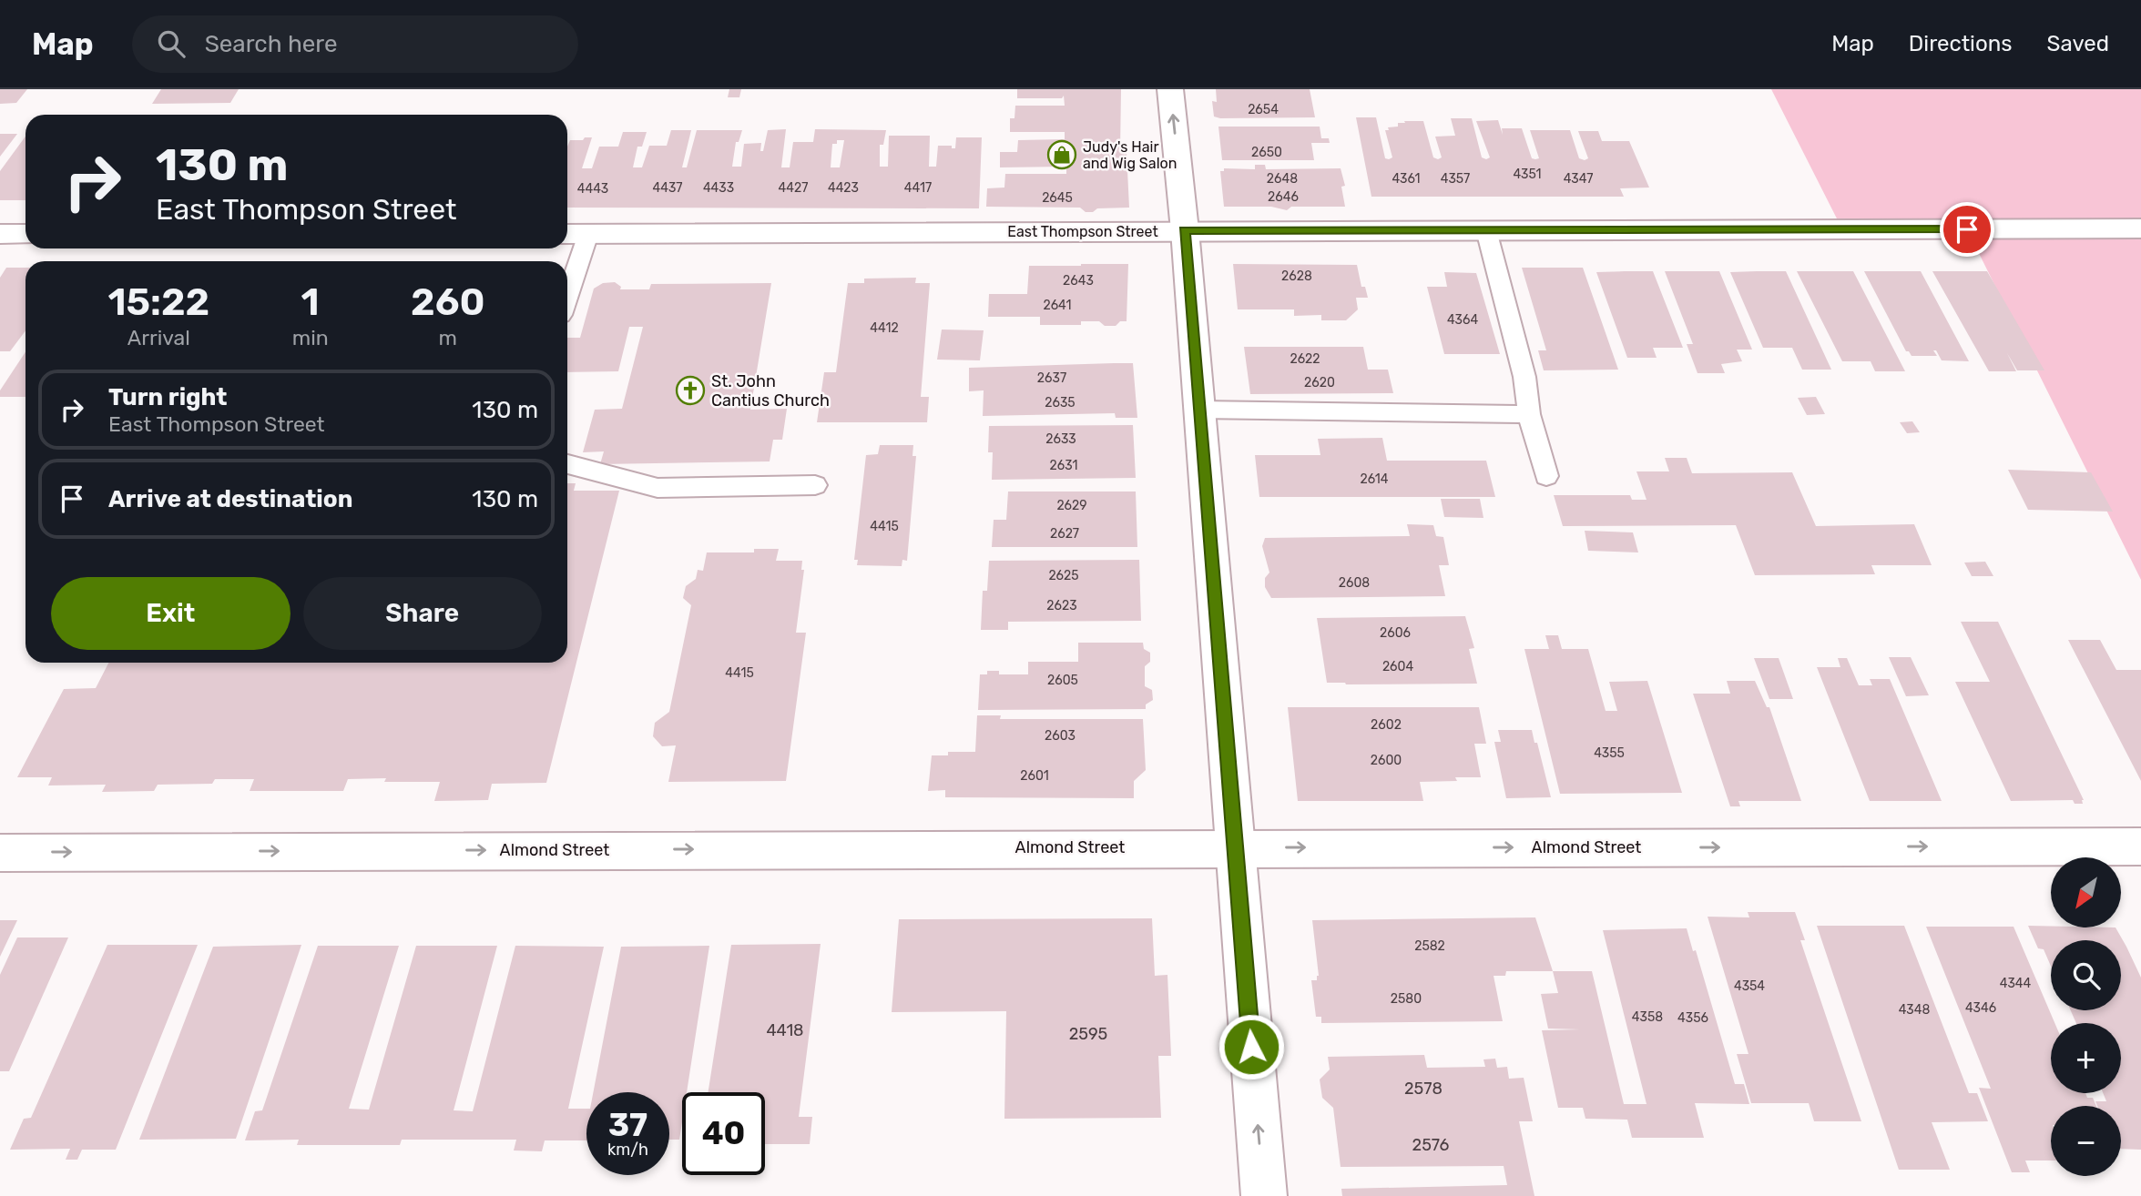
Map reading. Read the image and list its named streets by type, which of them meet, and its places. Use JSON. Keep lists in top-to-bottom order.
{
  "streets": {
    "street": ["East Thompson Street", "Almond Street"]
  },
  "one_way": ["Almond Street"],
  "places": {
    "shop": ["Judy's Hair and Wig Salon"],
    "church": ["St. John Cantius Church"]
  },
  "house_numbers": [
    "2654",
    "2650",
    "4351",
    "2648",
    "4361",
    "4357",
    "4347",
    "4437",
    "4433",
    "4427",
    "4423",
    "4417",
    "4443",
    "2646",
    "2645",
    "2628",
    "2643",
    "2641",
    "4364",
    "4412",
    "2622",
    "2637",
    "2620",
    "2635",
    "2633",
    "2631",
    "2614",
    "2629",
    "4415",
    "2627",
    "2625",
    "2608",
    "2623",
    "2606",
    "2604",
    "4415",
    "2605",
    "2602",
    "2603",
    "4355",
    "2600",
    "2601",
    "2582",
    "4344",
    "4354",
    "2580",
    "4346",
    "4348",
    "4358",
    "4356",
    "4418",
    "2595",
    "2578",
    "2576"
  ],
  "north": "bottom left",
  "page": {
    "header": "Map",
    "search": "Search here",
    "nav": ["Map", "Directions", "Saved"],
    "turn": ["130 m", "East Thompson Street"],
    "eta": [
      "15:22",
      "Arrival",
      "1",
      "min",
      "260",
      "m"
    ],
    "list": [
      {
        "name": "Turn right",
        "note": "East Thompson Street",
        "value": "130 m"
      },
      {
        "name": "Arrive at destination",
        "value": "130 m"
      }
    ],
    "buttons": ["Exit", "Share"],
    "map_buttons": ["+", "−"],
    "speed": "37 km/h",
    "limit": "40"
  }
}
